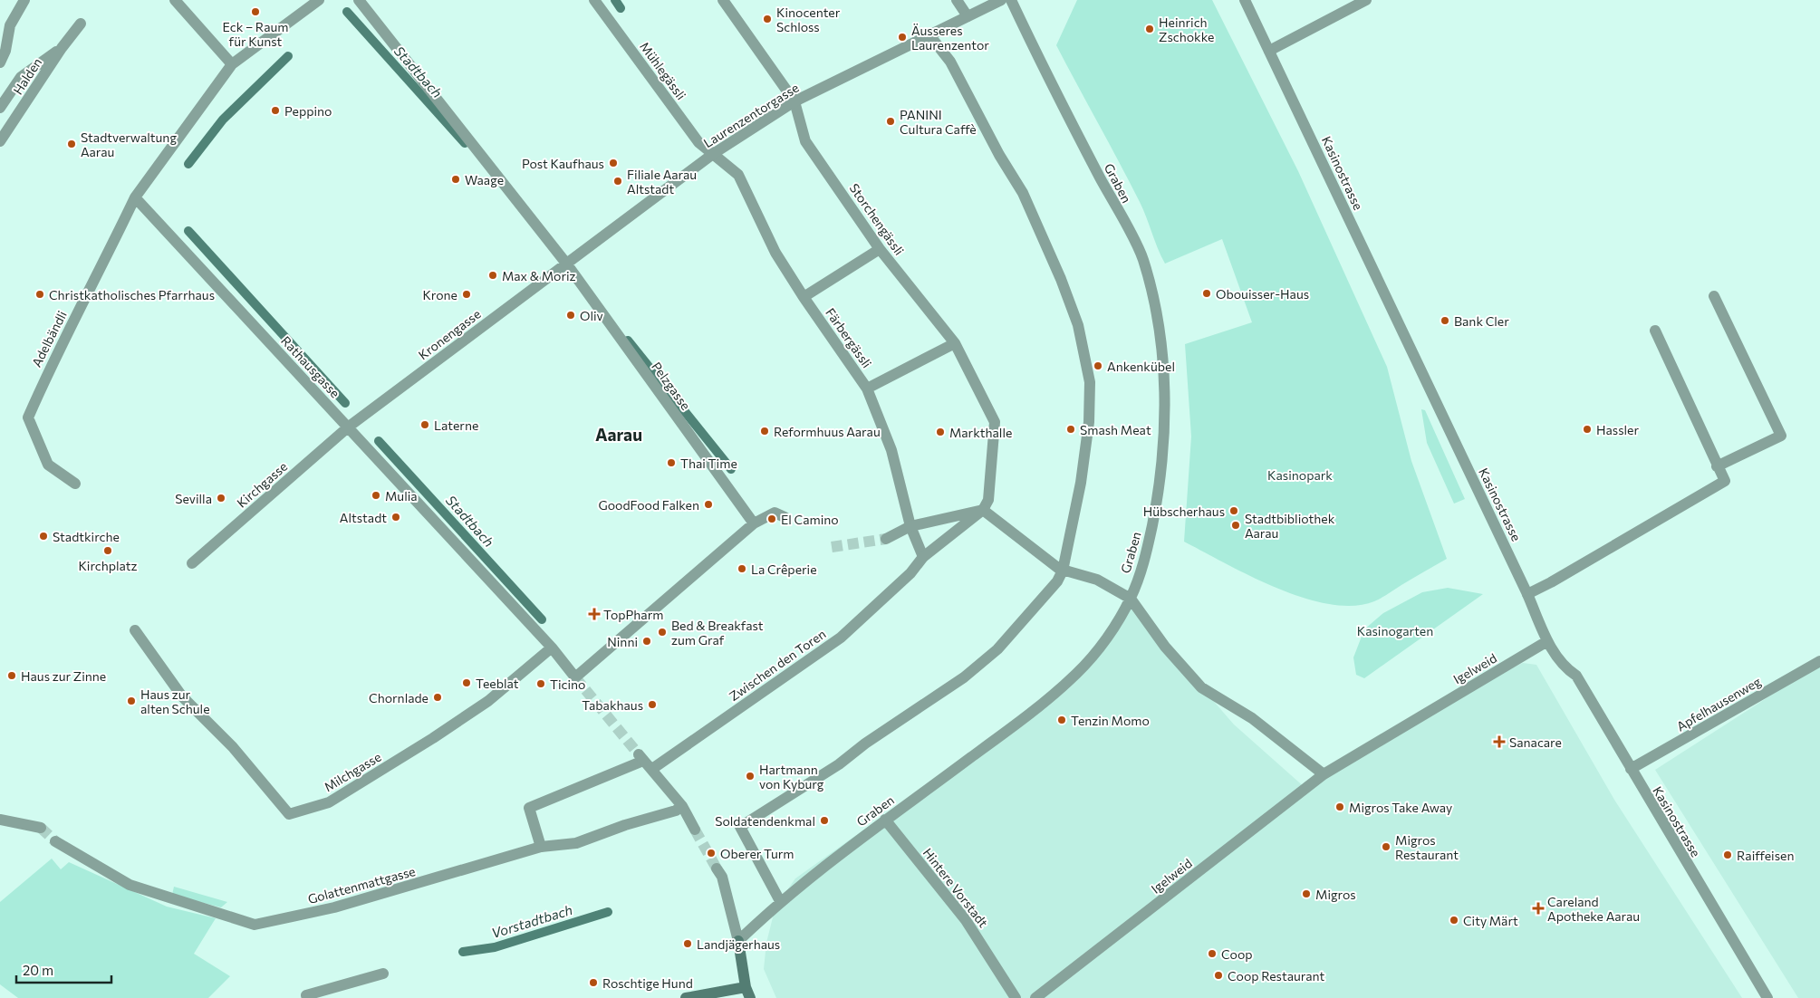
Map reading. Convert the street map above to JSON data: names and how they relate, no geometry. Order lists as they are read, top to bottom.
{
  "streets": {
    "street": [
      "Mühlegässli",
      "Halden",
      "Laurenzentorgasse",
      "Kasinostrasse",
      "Graben",
      "Storchengässli",
      "Kronengasse",
      "Färbergässli",
      "Adelbändli",
      "Rathausgasse",
      "Pelzgasse",
      "Kirchgasse",
      "Zwischen den Toren",
      "Igelweid",
      "Apfelhausenweg",
      "Milchgasse",
      "Golattenmattgasse",
      "Hintere Vorstadt"
    ]
  },
  "crossings": [
    ["Mühlegässli", "Laurenzentorgasse"],
    ["Mühlegässli", "Färbergässli"],
    ["Laurenzentorgasse", "Storchengässli"],
    ["Laurenzentorgasse", "Kronengasse"],
    ["Laurenzentorgasse", "Färbergässli"],
    ["Laurenzentorgasse", "Pelzgasse"],
    ["Kasinostrasse", "Igelweid"],
    ["Kasinostrasse", "Apfelhausenweg"],
    ["Graben", "Hintere Vorstadt"],
    ["Storchengässli", "Zwischen den Toren"],
    ["Kronengasse", "Rathausgasse"],
    ["Kronengasse", "Pelzgasse"],
    ["Kronengasse", "Kirchgasse"],
    ["Färbergässli", "Zwischen den Toren"],
    ["Adelbändli", "Rathausgasse"],
    ["Rathausgasse", "Pelzgasse"],
    ["Rathausgasse", "Kirchgasse"],
    ["Rathausgasse", "Milchgasse"],
    ["Zwischen den Toren", "Golattenmattgasse"]
  ],
  "districts": ["Aarau"],
  "water": ["Stadtbach", "Vorstadtbach"],
  "parks": ["Kasinopark", "Kasinogarten"],
  "places": {
    "other": [
      "Eck – Raum für Kunst",
      "Kinocenter Schloss",
      "Heinrich Zschokke",
      "Äusseres Laurenzentor",
      "Peppino",
      "PANINI Cultura Caffè",
      "Stadtverwaltung Aarau",
      "Post Kaufhaus",
      "Waage",
      "Filiale Aarau Altstadt",
      "Max & Moriz",
      "Obouisser-Haus",
      "Christkatholisches Pfarrhaus",
      "Krone",
      "Oliv",
      "Bank Cler",
      "Ankenkübel",
      "Laterne",
      "Smash Meat",
      "Hassler",
      "Reformhuus Aarau",
      "Markthalle",
      "Thai Time",
      "Mulia",
      "Sevilla",
      "GoodFood Falken",
      "Hübscherhaus",
      "Altstadt",
      "El Camino",
      "Stadtbibliothek Aarau",
      "Stadtkirche",
      "Kirchplatz",
      "La Crêperie",
      "Bed & Breakfast zum Graf",
      "Ninni",
      "Haus zur Zinne",
      "Teeblat",
      "Ticino",
      "Chornlade",
      "Haus zur alten Schule",
      "Tabakhaus",
      "Tenzin Momo",
      "Hartmann von Kyburg",
      "Migros Take Away",
      "Soldatendenkmal",
      "Migros Restaurant",
      "Oberer Turm",
      "Raiffeisen",
      "Migros",
      "City Märt",
      "Landjägerhaus",
      "Coop",
      "Coop Restaurant",
      "Roschtige Hund"
    ],
    "health": ["TopPharm", "Sanacare", "Careland Apotheke Aarau"]
  },
  "scale_bar": "20 m"
}
